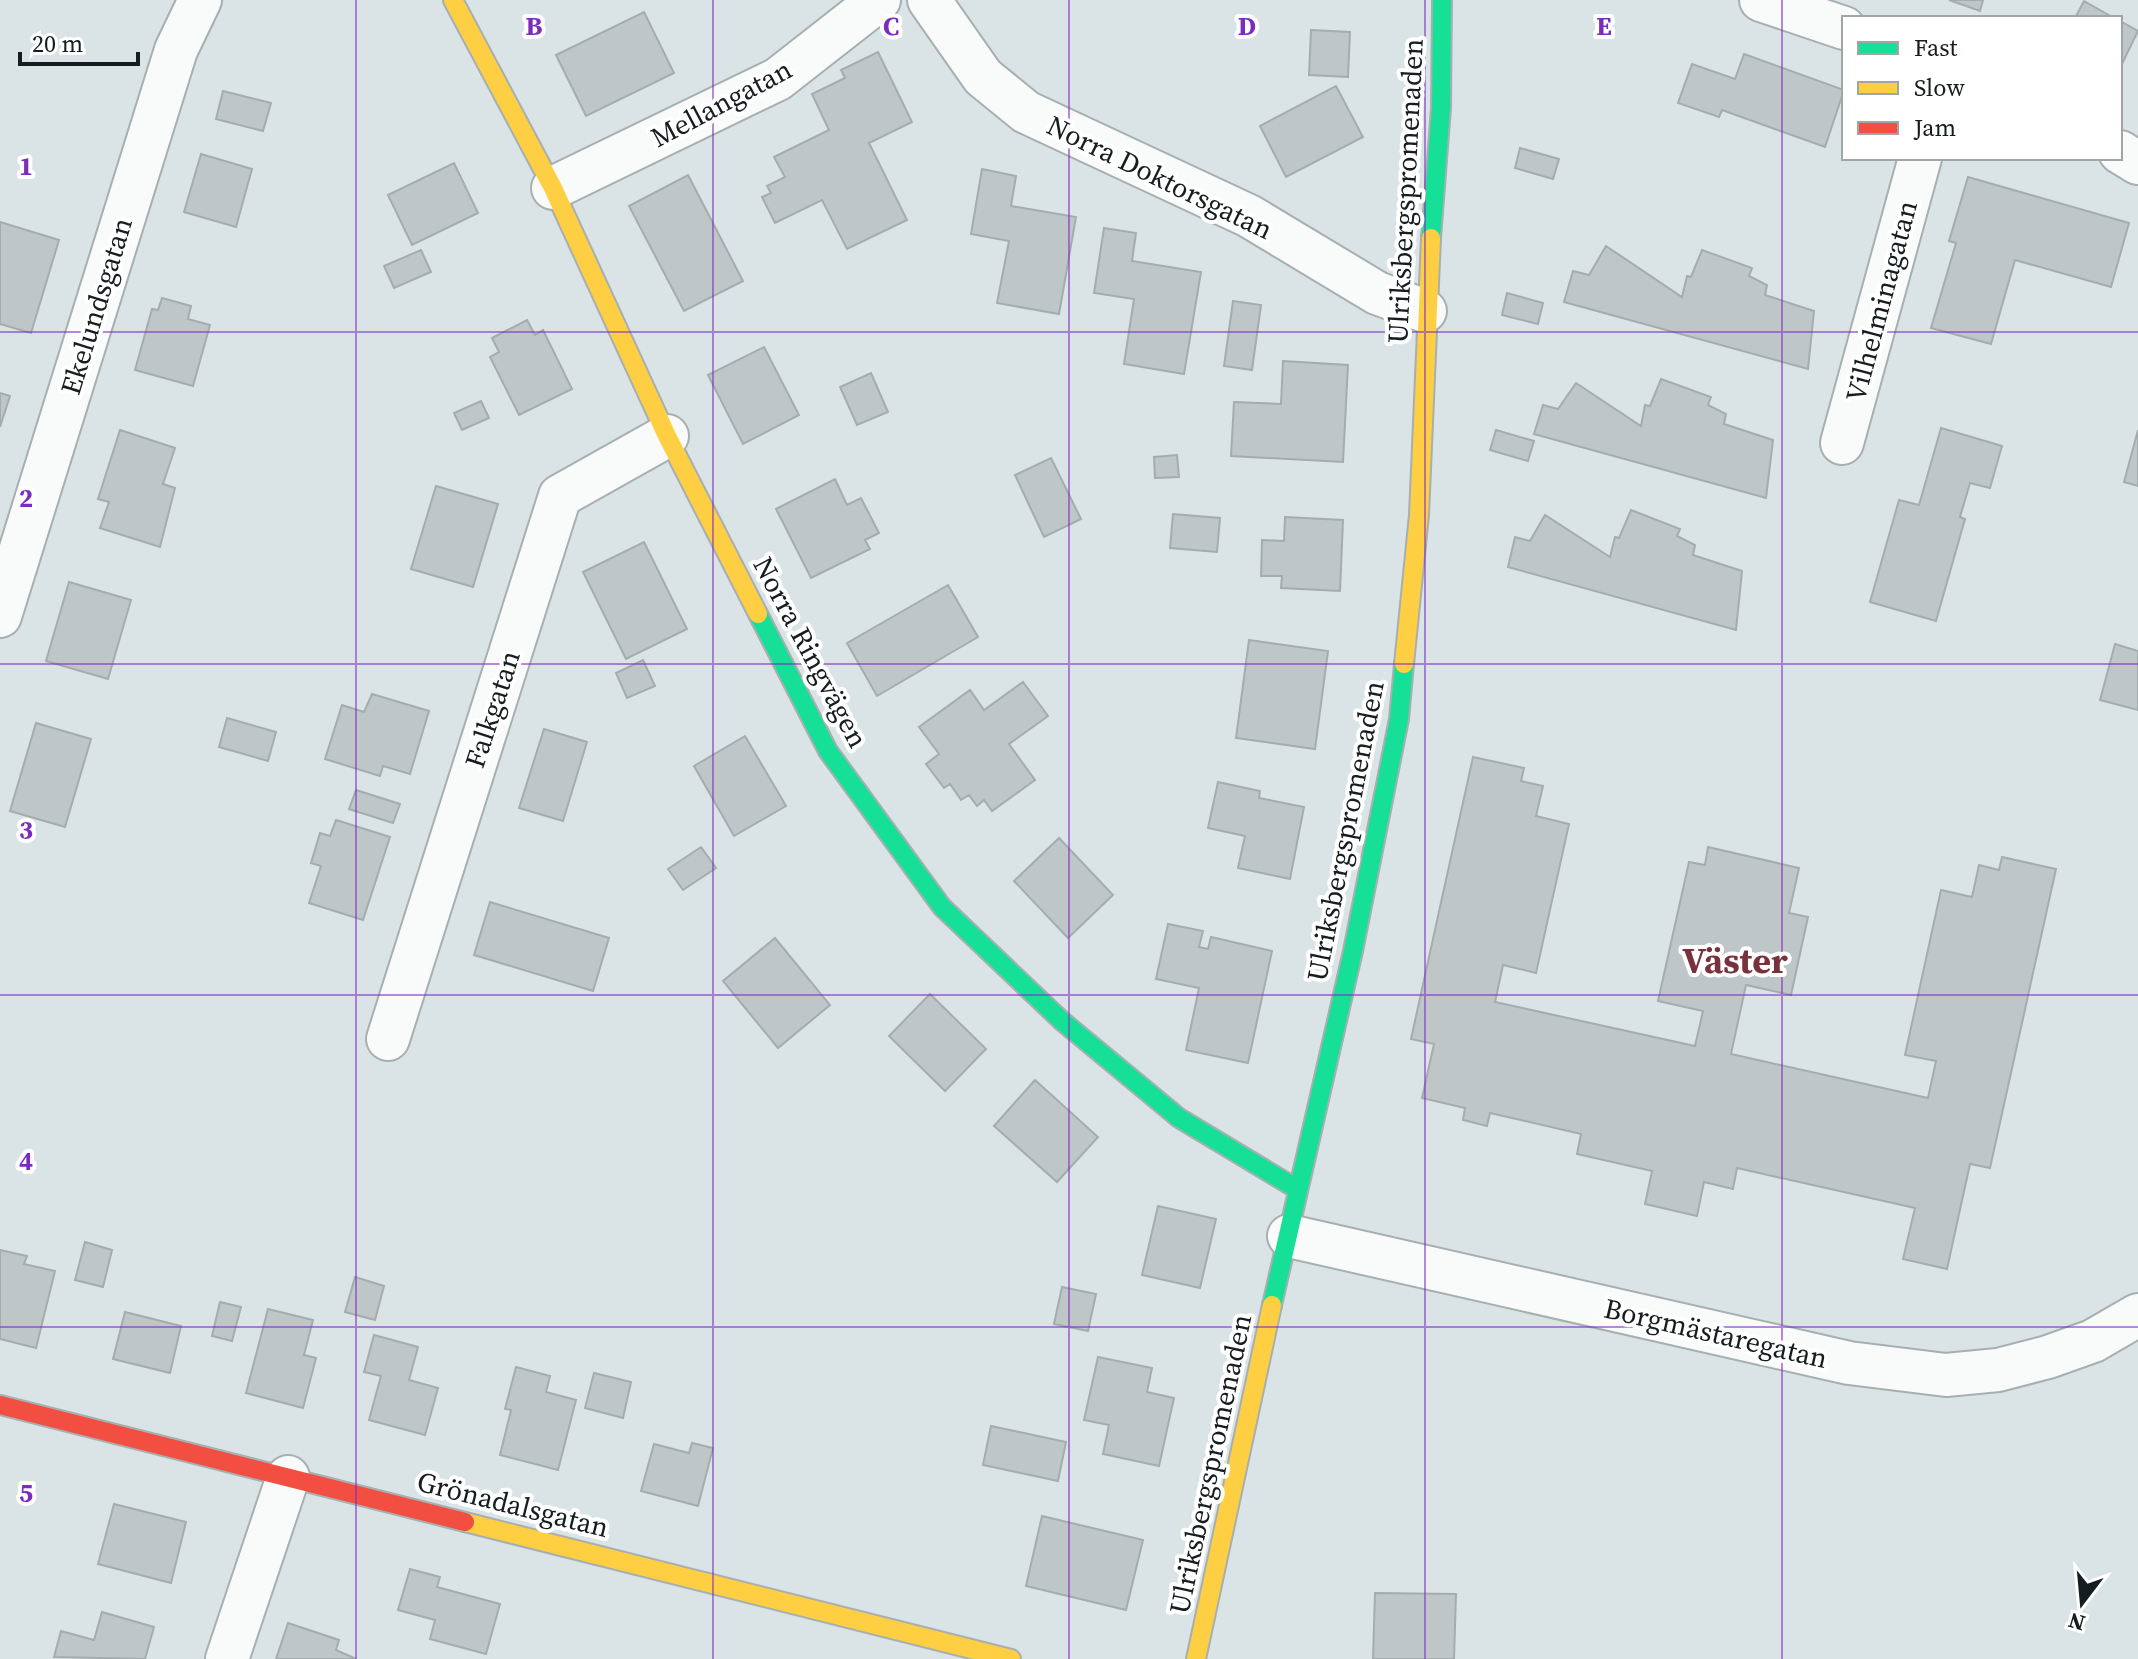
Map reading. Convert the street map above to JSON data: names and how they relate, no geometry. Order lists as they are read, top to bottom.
{
  "streets": {
    "street": [
      "Mellangatan",
      "Norra Doktorsgatan",
      "Ulriksbergspromenaden",
      "Vilhelminagatan",
      "Ekelundsgatan",
      "Norra Ringvägen",
      "Falkgatan",
      "Borgmästaregatan",
      "Grönadalsgatan"
    ]
  },
  "crossings": [
    ["Mellangatan", "Norra Ringvägen"],
    ["Norra Doktorsgatan", "Ulriksbergspromenaden"],
    ["Ulriksbergspromenaden", "Norra Ringvägen"],
    ["Ulriksbergspromenaden", "Borgmästaregatan"],
    ["Norra Ringvägen", "Falkgatan"]
  ],
  "districts": ["Väster"],
  "legend": ["Fast", "Slow", "Jam"],
  "scale_bar": "20 m",
  "north": "bottom",
  "grid": {
    "columns": [
      "B",
      "C",
      "D",
      "E"
    ],
    "rows": [
      "1",
      "2",
      "3",
      "4",
      "5"
    ]
  }
}
